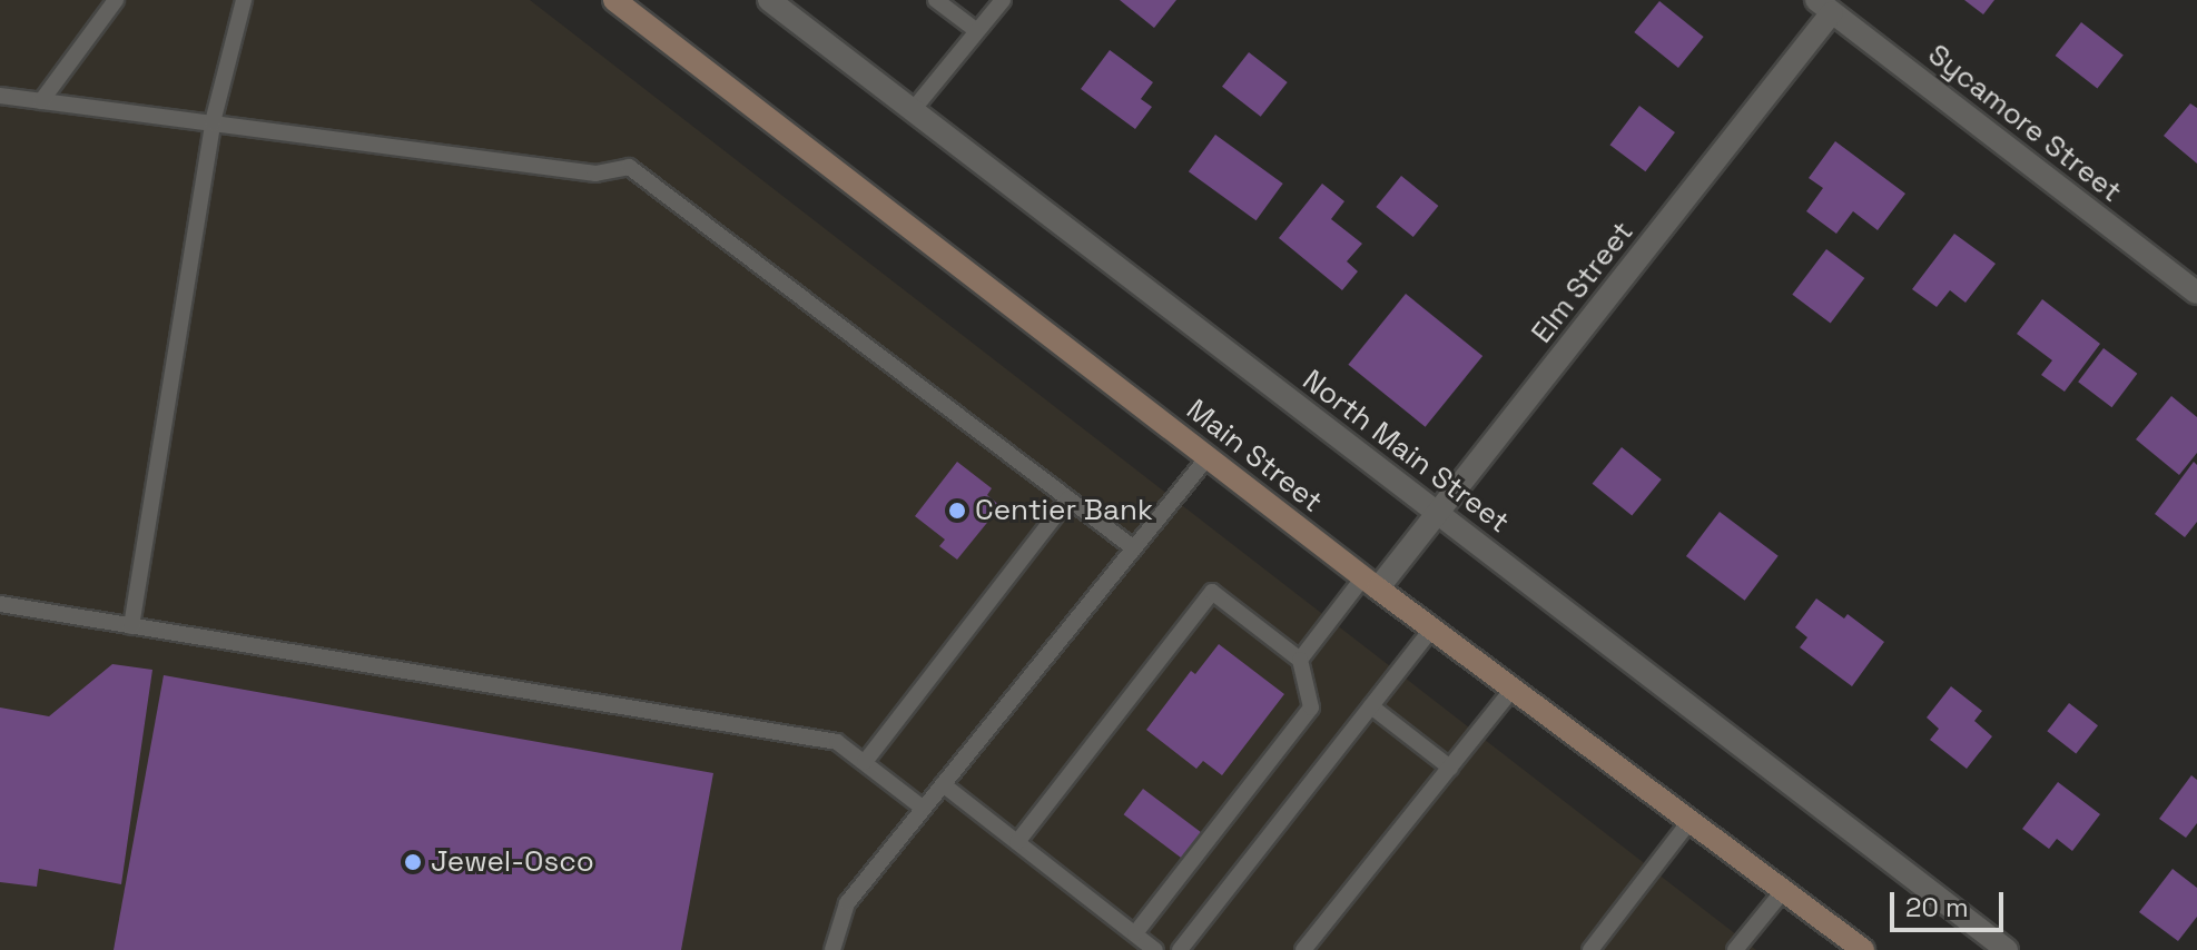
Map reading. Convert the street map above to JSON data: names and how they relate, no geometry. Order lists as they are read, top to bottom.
{
  "streets": {
    "main road": ["Main Street"],
    "street": ["Sycamore Street", "Elm Street", "North Main Street"]
  },
  "crossings": [
    ["Sycamore Street", "Elm Street"],
    ["Elm Street", "North Main Street"],
    ["Elm Street", "Main Street"]
  ],
  "places": ["Centier Bank", "Jewel-Osco"],
  "scale_bar": "20 m"
}
